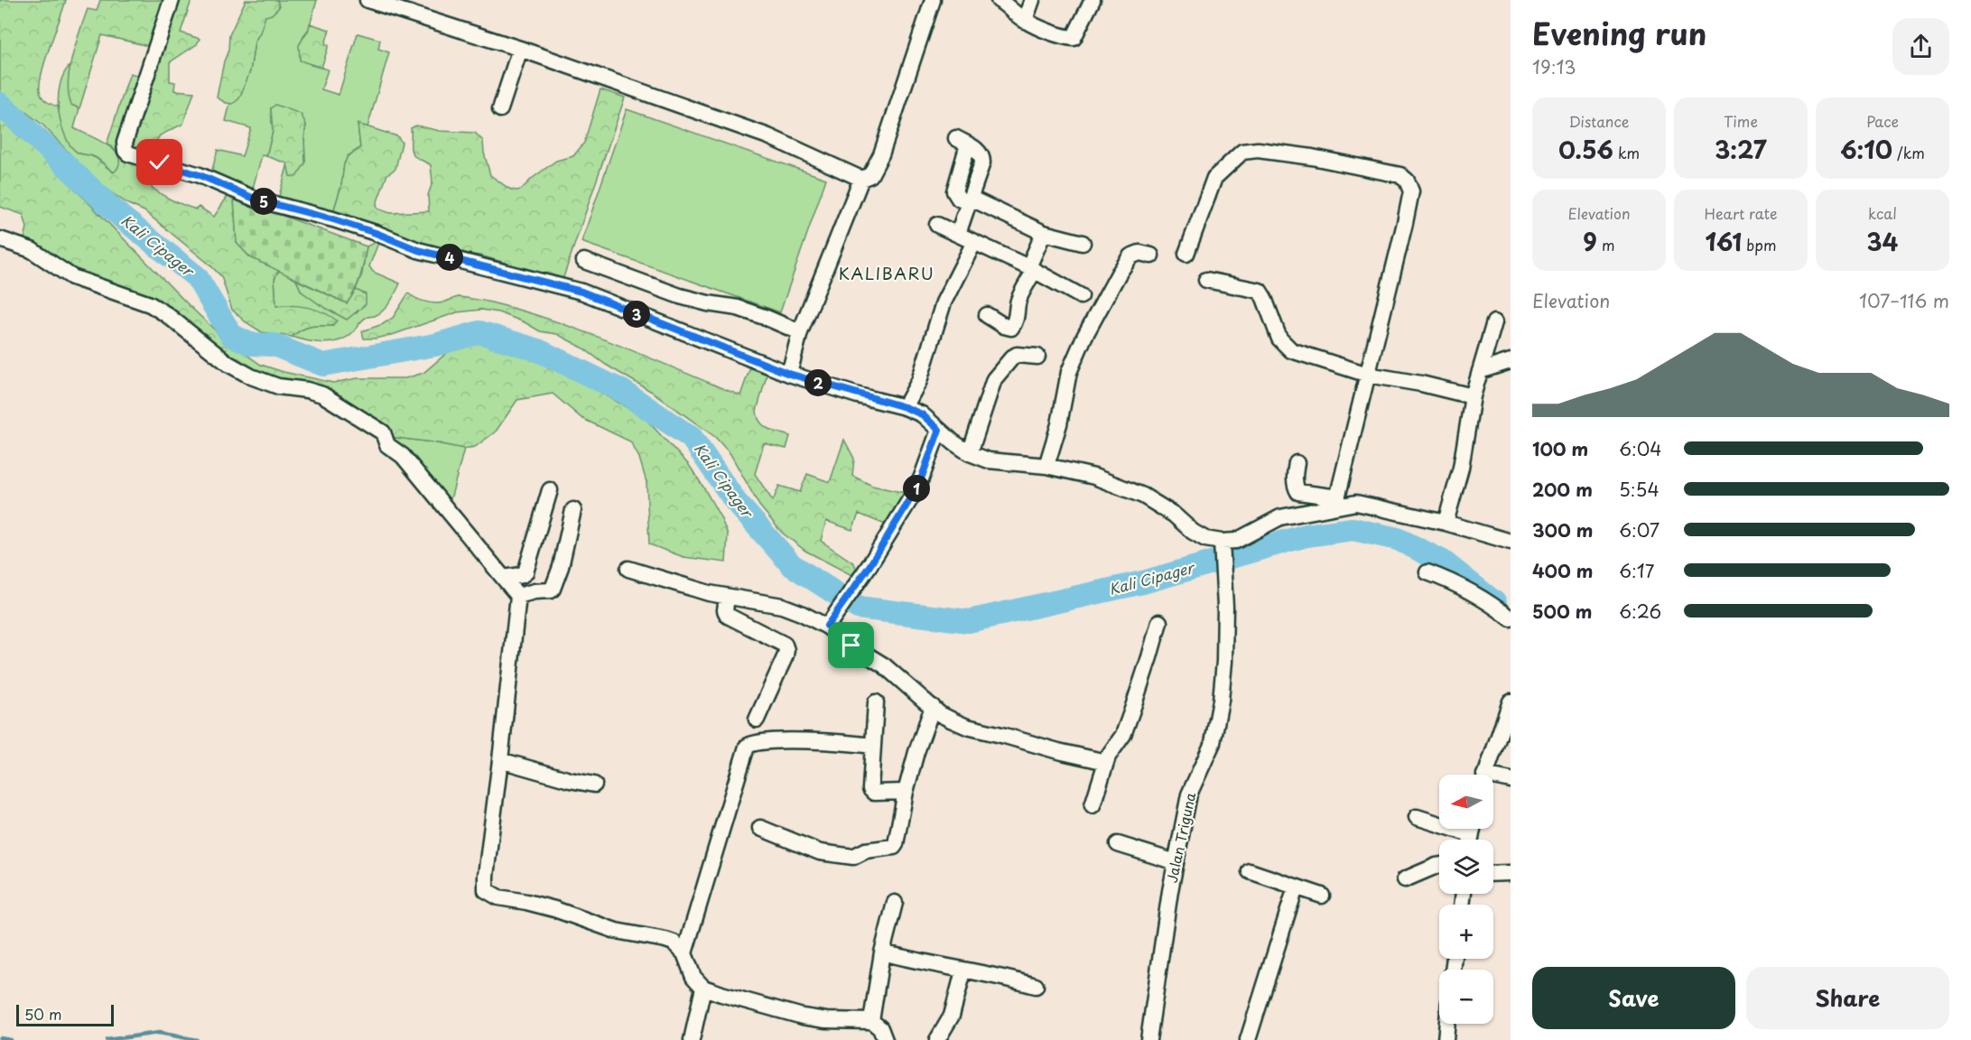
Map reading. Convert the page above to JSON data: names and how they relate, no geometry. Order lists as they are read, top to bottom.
{
  "streets": {
    "street": ["Jalan Triguna"]
  },
  "districts": ["KALIBARU"],
  "water": ["Kali Cipager"],
  "scale_bar": "50 m",
  "north": "left",
  "page": {
    "heading": ["Evening run", "19:13"],
    "stats": [
      ["Distance", "0.56 km"],
      ["Time", "3:27"],
      ["Pace", "6:10 /km"],
      ["Elevation", "9 m"],
      ["Heart rate", "161 bpm"],
      ["kcal", "34"]
    ],
    "pins": [
      "5",
      "4",
      "3",
      "2",
      "1"
    ],
    "chart": ["Elevation", "107–116 m"],
    "list": [
      {
        "name": "100 m",
        "note": "6:04"
      },
      {
        "name": "200 m",
        "note": "5:54"
      },
      {
        "name": "300 m",
        "note": "6:07"
      },
      {
        "name": "400 m",
        "note": "6:17"
      },
      {
        "name": "500 m",
        "note": "6:26"
      }
    ],
    "map_buttons": ["+", "−"],
    "buttons": ["Save", "Share"],
    "scale": "50 m"
  }
}
